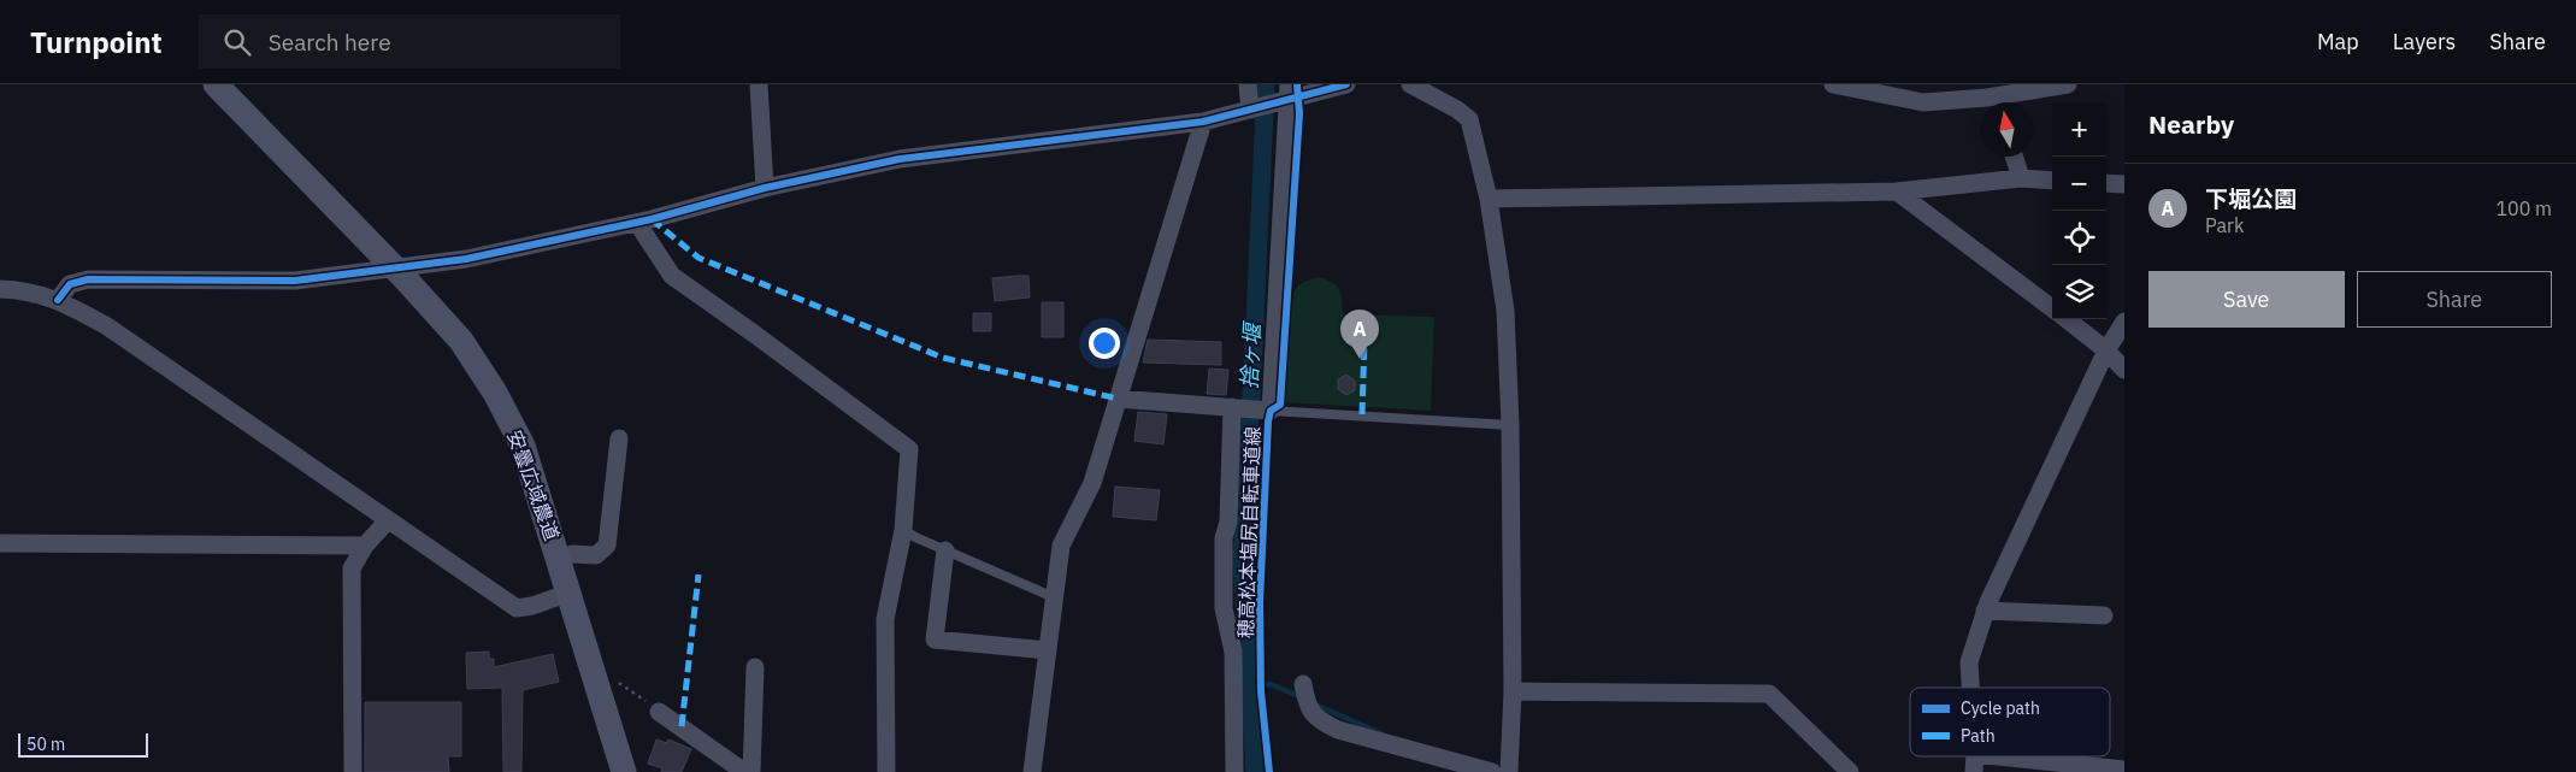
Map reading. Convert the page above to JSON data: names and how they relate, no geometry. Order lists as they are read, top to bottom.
{
  "streets": {
    "street": ["安曇広域農道"],
    "cycle path": ["穂高松本塩尻自転車道線"]
  },
  "water": ["捨ヶ堰"],
  "legend": ["Cycle path", "Path"],
  "scale_bar": "50 m",
  "north": "top",
  "page": {
    "header": "Turnpoint",
    "search": "Search here",
    "nav": ["Map", "Layers", "Share"],
    "heading": "Nearby",
    "map_buttons": ["+", "−"],
    "list": [
      {
        "mark": "A",
        "name": "下堀公園",
        "note": "Park",
        "value": "100 m"
      }
    ],
    "buttons": ["Save", "Share"],
    "pins": "A",
    "scale": "50 m"
  }
}
